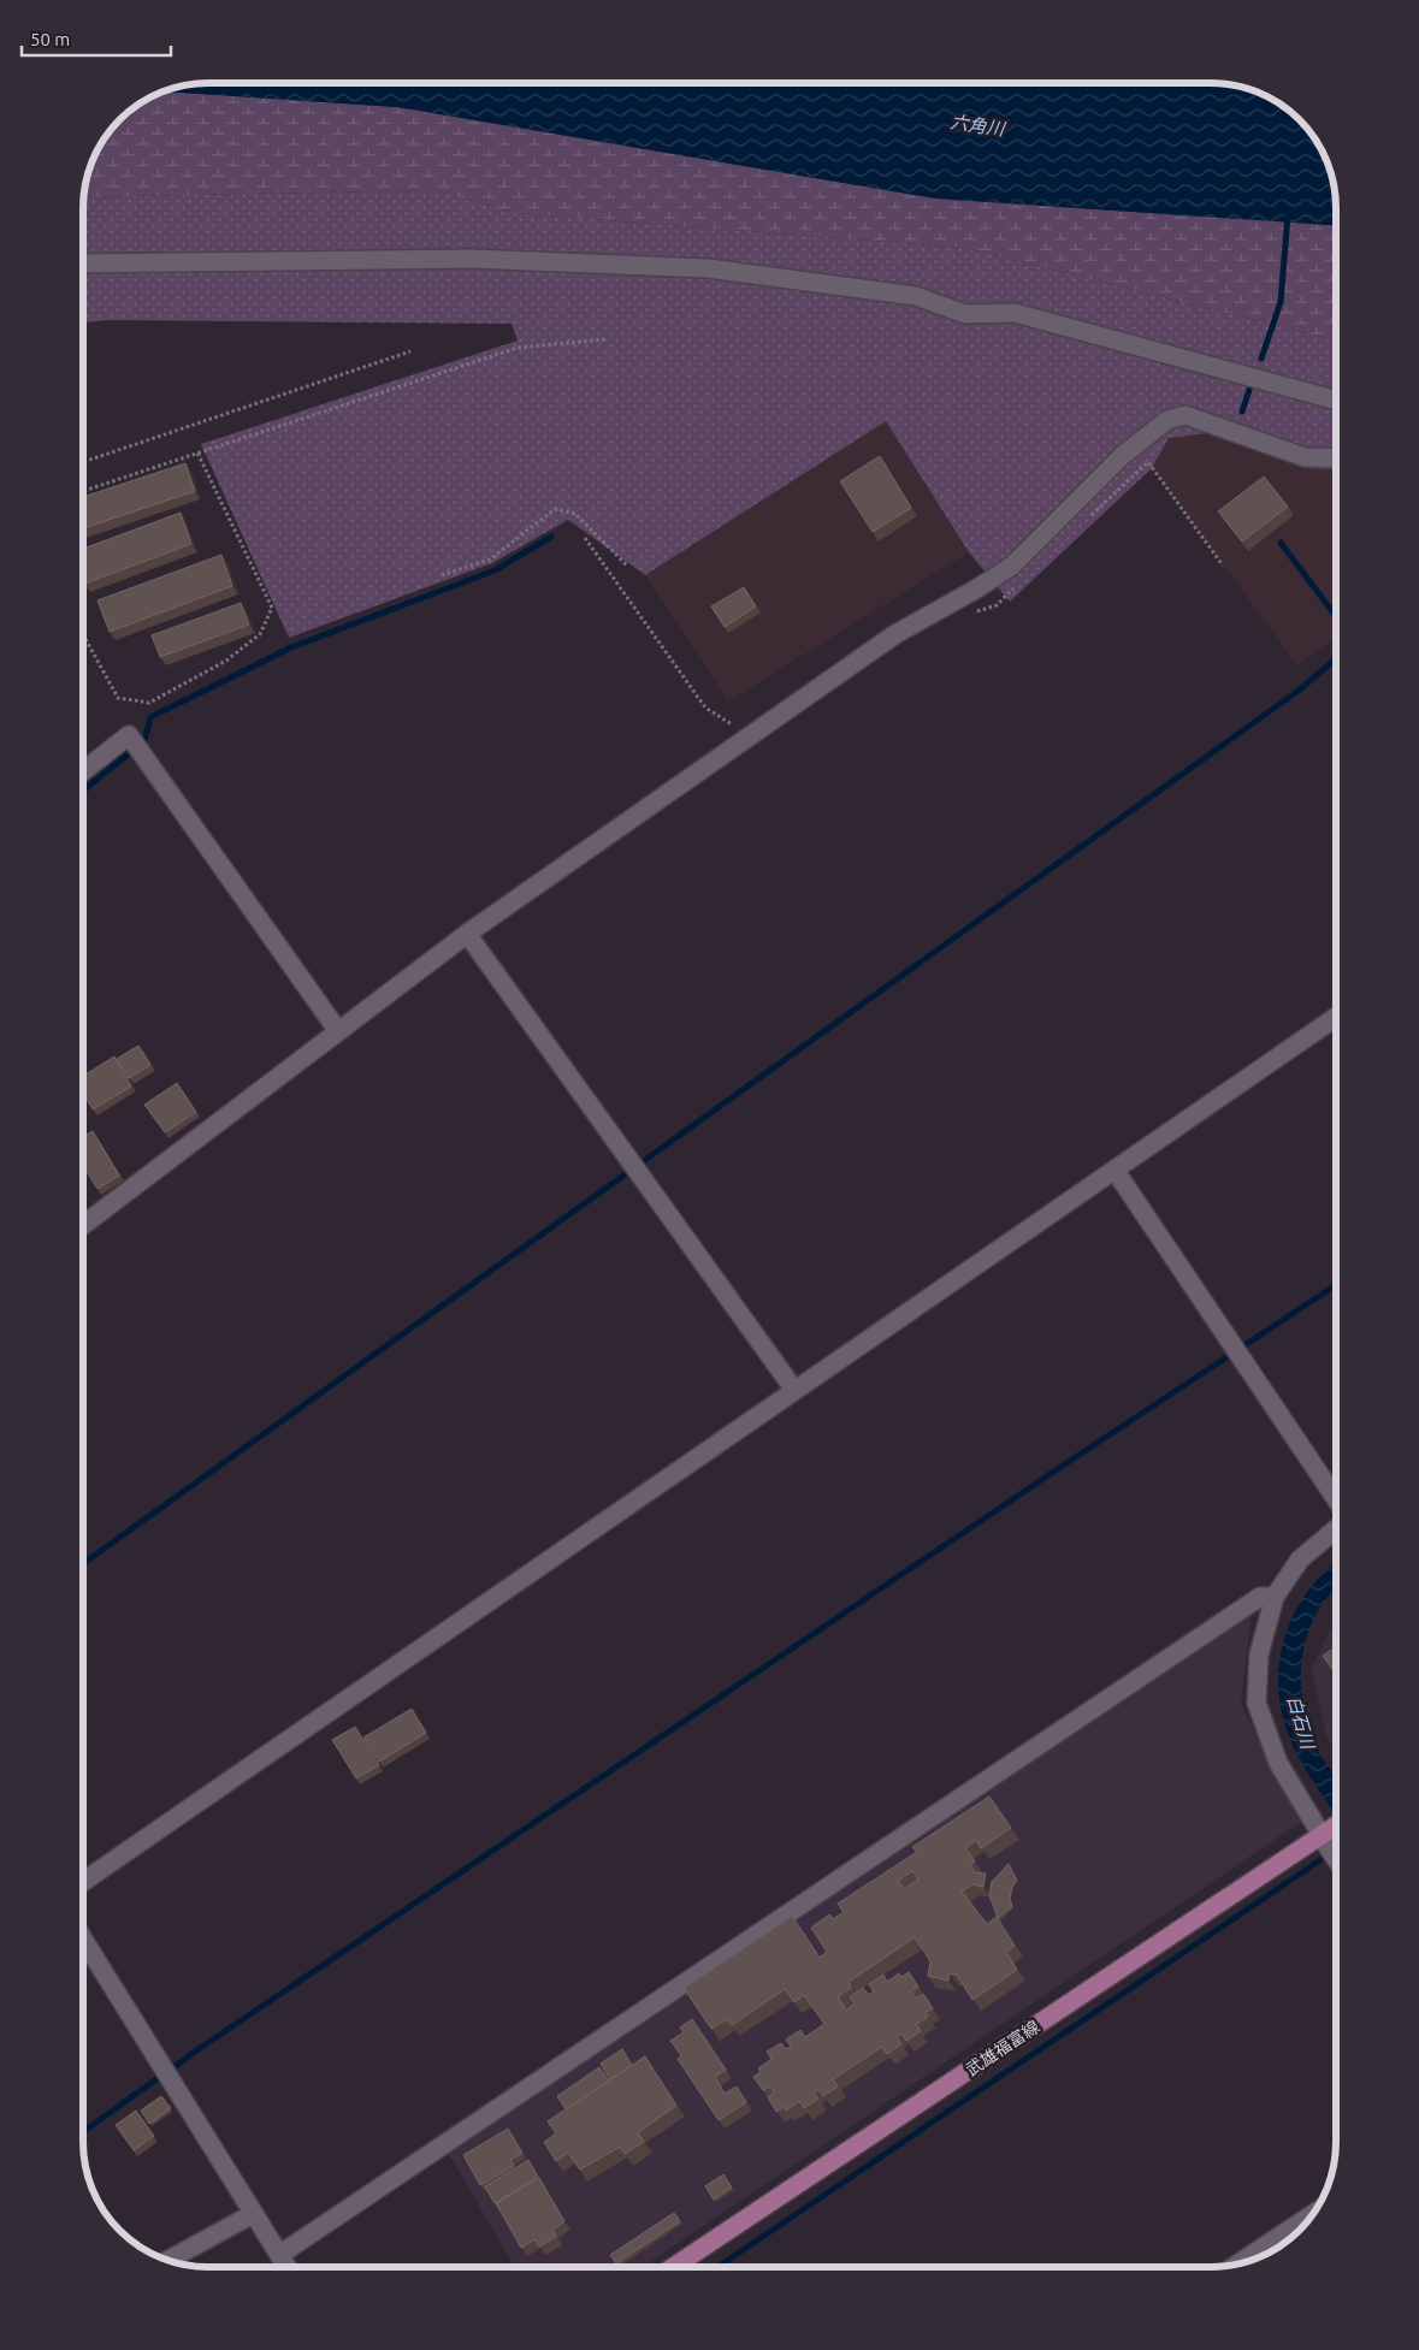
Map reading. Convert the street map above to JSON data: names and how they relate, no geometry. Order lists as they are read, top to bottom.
{
  "streets": {
    "main road": ["武雄福富線"]
  },
  "water": ["六角川", "白石川"],
  "scale_bar": "50 m"
}
